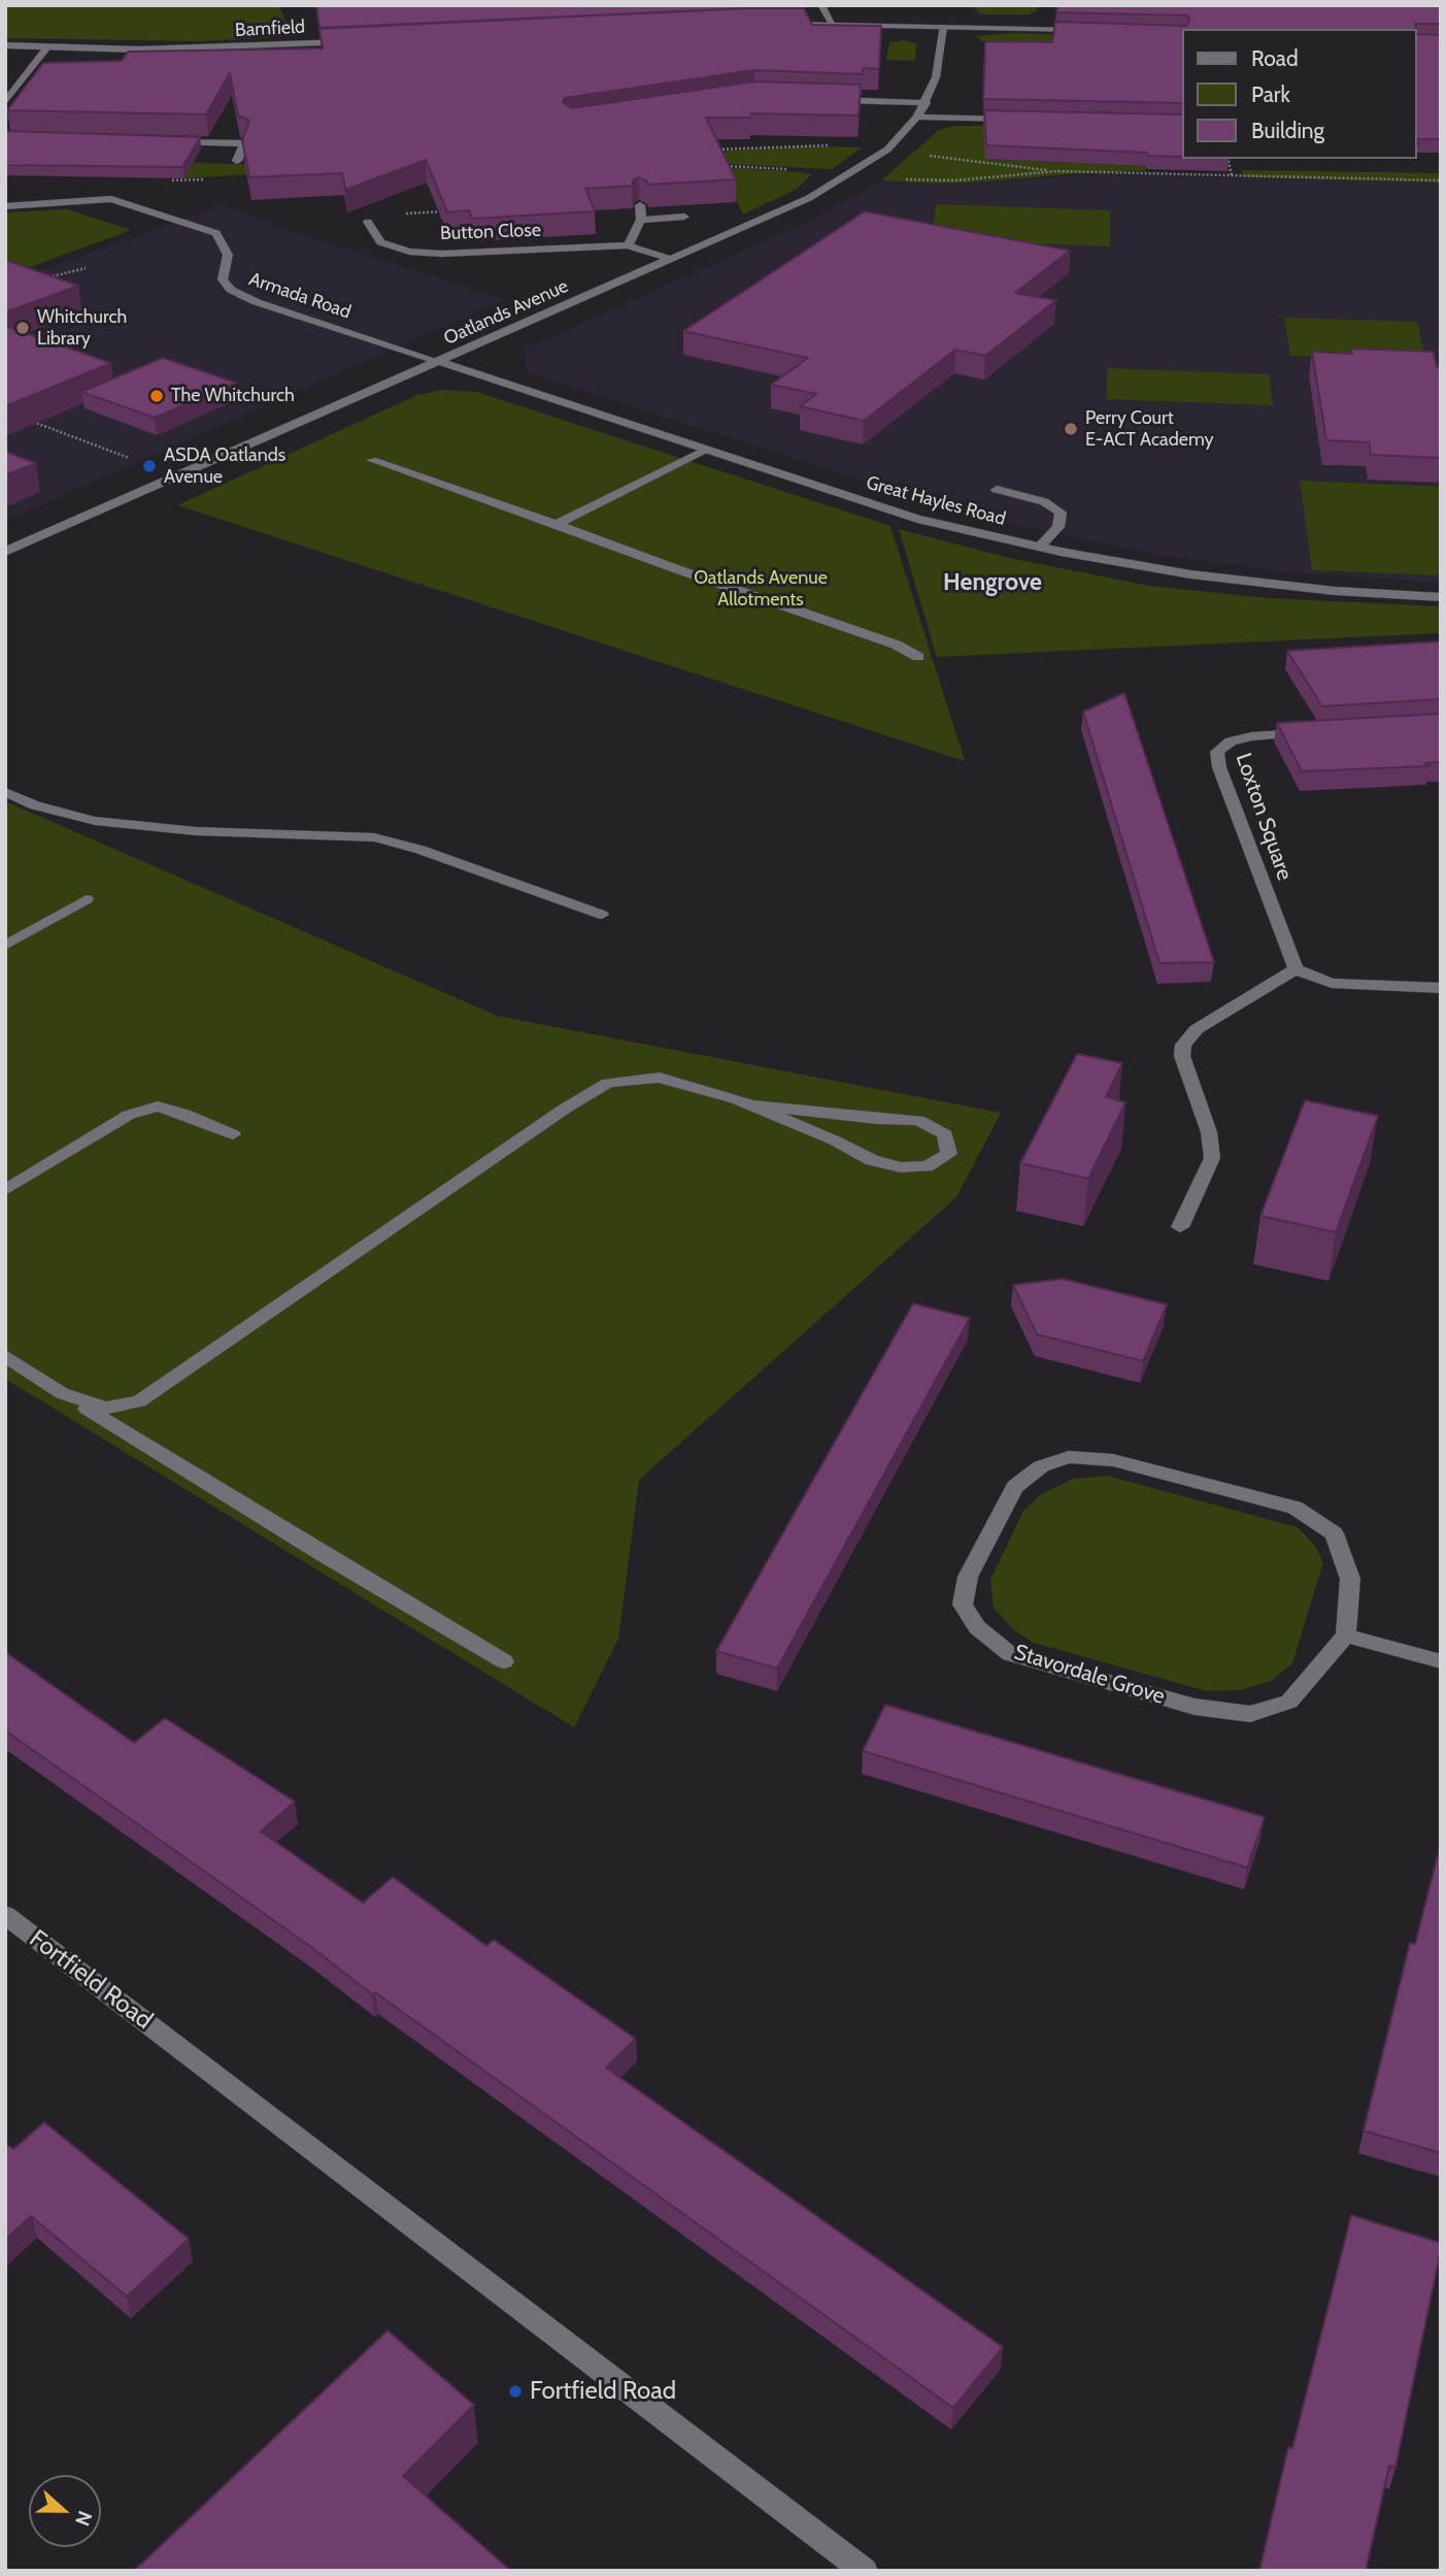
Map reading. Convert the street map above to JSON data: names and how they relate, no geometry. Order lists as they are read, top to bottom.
{
  "streets": {
    "street": [
      "Bamfield",
      "Button Close",
      "Armada Road",
      "Oatlands Avenue",
      "Great Hayles Road",
      "Loxton Square",
      "Stavordale Grove",
      "Fortfield Road"
    ]
  },
  "crossings": [
    ["Button Close", "Oatlands Avenue"],
    ["Armada Road", "Oatlands Avenue"],
    ["Armada Road", "Great Hayles Road"],
    ["Oatlands Avenue", "Great Hayles Road"]
  ],
  "districts": ["Hengrove"],
  "parks": ["Oatlands Avenue Allotments"],
  "places": [
    "Whitchurch Library",
    "The Whitchurch",
    "Perry Court E-ACT Academy",
    "ASDA Oatlands Avenue",
    "Fortfield Road"
  ],
  "legend": ["Road", "Park", "Building"],
  "north": "right"
}
